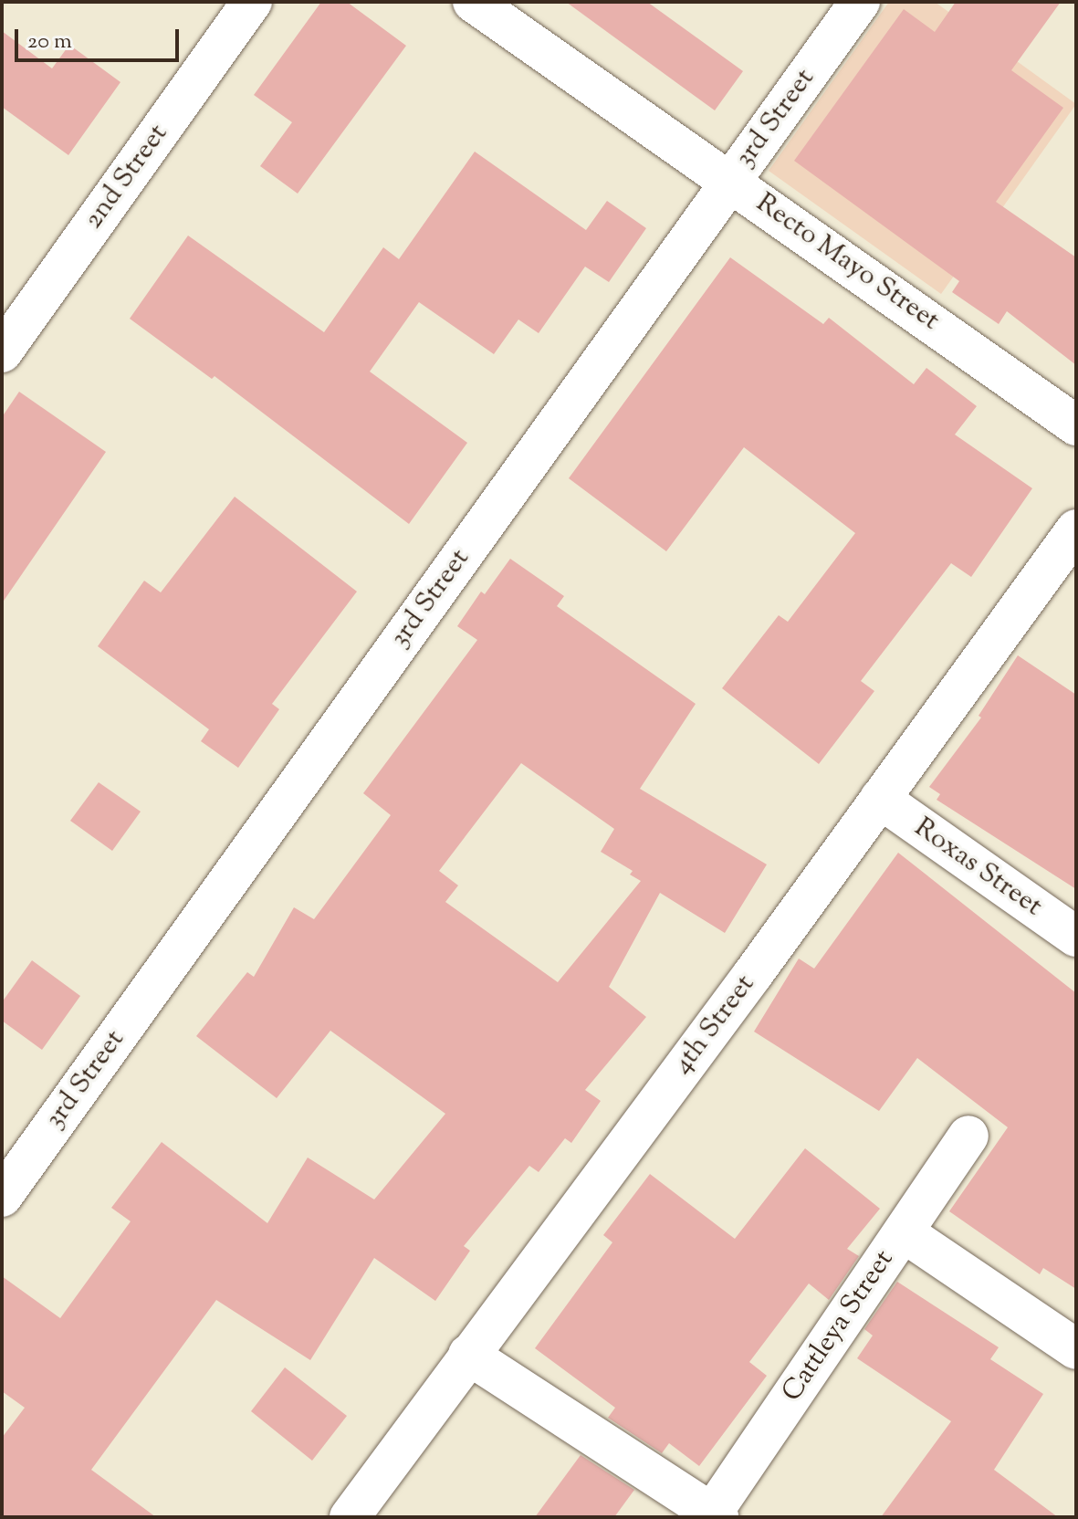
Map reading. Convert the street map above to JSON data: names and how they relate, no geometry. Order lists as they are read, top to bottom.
{
  "streets": {
    "street": [
      "3rd Street",
      "2nd Street",
      "Recto Mayo Street",
      "Roxas Street",
      "4th Street",
      "Cattleya Street"
    ]
  },
  "crossings": [
    ["3rd Street", "Recto Mayo Street"],
    ["Roxas Street", "4th Street"]
  ],
  "scale_bar": "20 m"
}
